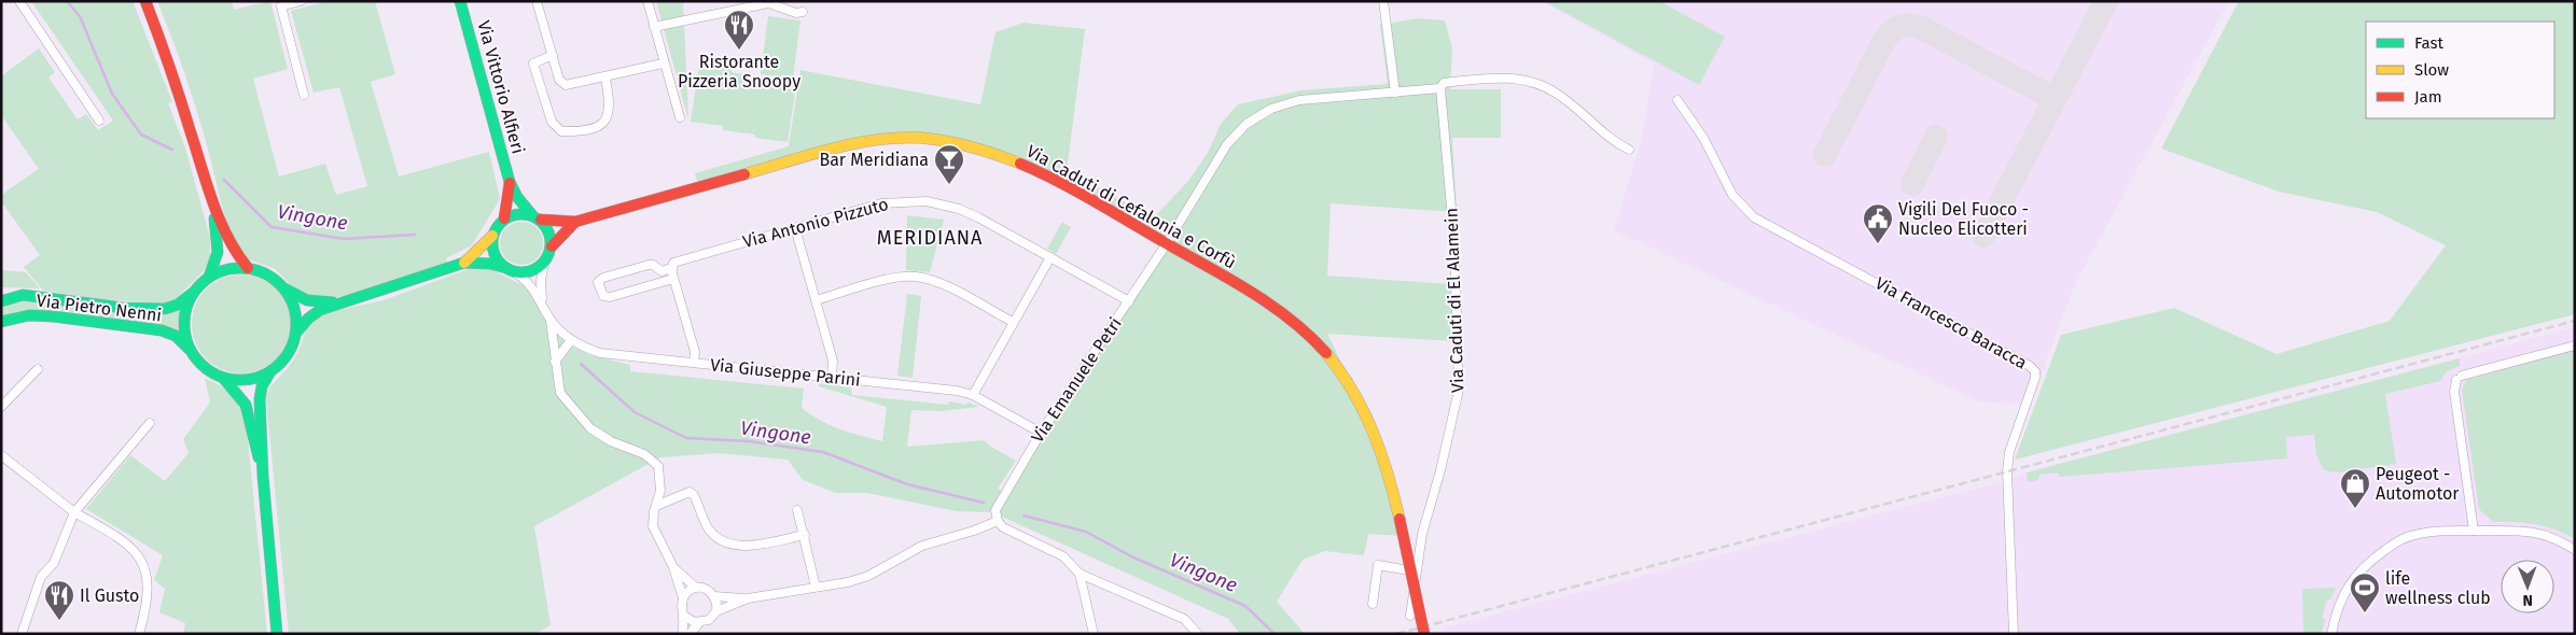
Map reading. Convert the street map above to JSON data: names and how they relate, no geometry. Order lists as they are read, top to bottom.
{
  "streets": {
    "street": [
      "Via Vittorio Alfieri",
      "Via Caduti di Cefalonia e Corfù",
      "Via Antonio Pizzuto",
      "Via Caduti di El Alamein",
      "Via Pietro Nenni",
      "Via Francesco Baracca",
      "Via Giuseppe Parini",
      "Via Emanuele Petri"
    ]
  },
  "crossings": [
    ["Via Vittorio Alfieri", "Via Caduti di Cefalonia e Corfù"],
    ["Via Vittorio Alfieri", "Via Giuseppe Parini"],
    ["Via Caduti di Cefalonia e Corfù", "Via Giuseppe Parini"],
    ["Via Caduti di Cefalonia e Corfù", "Via Emanuele Petri"],
    ["Via Antonio Pizzuto", "Via Emanuele Petri"],
    ["Via Caduti di El Alamein", "Via Emanuele Petri"],
    ["Via Giuseppe Parini", "Via Emanuele Petri"]
  ],
  "districts": ["MERIDIANA"],
  "water": ["Vingone"],
  "places": {
    "restaurant": ["Ristorante Pizzeria Snoopy", "Il Gusto"],
    "bar": ["Bar Meridiana"],
    "public building": ["Vigili Del Fuoco - Nucleo Elicotteri"],
    "shop": ["Peugeot - Automotor"],
    "sports": ["life wellness club"]
  },
  "legend": ["Fast", "Slow", "Jam"],
  "north": "bottom"
}
